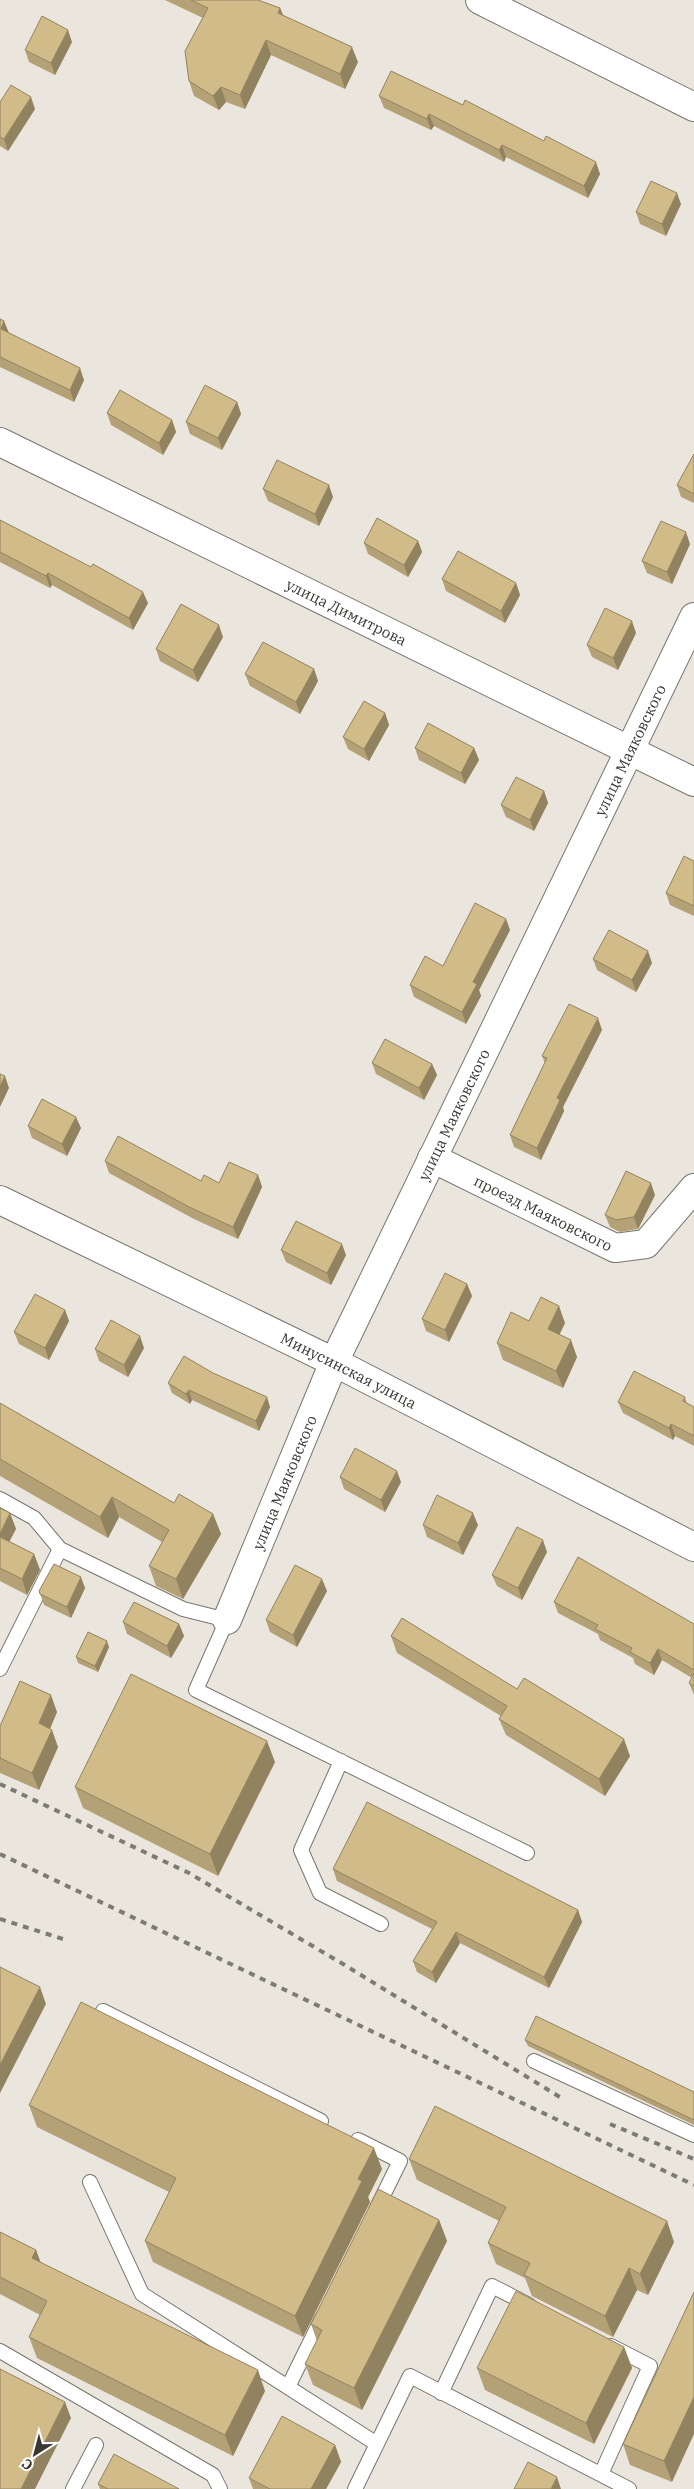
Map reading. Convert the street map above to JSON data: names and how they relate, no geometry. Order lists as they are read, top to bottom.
{
  "streets": {
    "street": [
      "улица Димитрова",
      "улица Маяковского",
      "проезд Маяковского",
      "Минусинская улица"
    ]
  },
  "crossings": [
    ["улица Димитрова", "улица Маяковского"],
    ["улица Маяковского", "проезд Маяковского"],
    ["улица Маяковского", "Минусинская улица"]
  ],
  "north": "bottom left"
}
